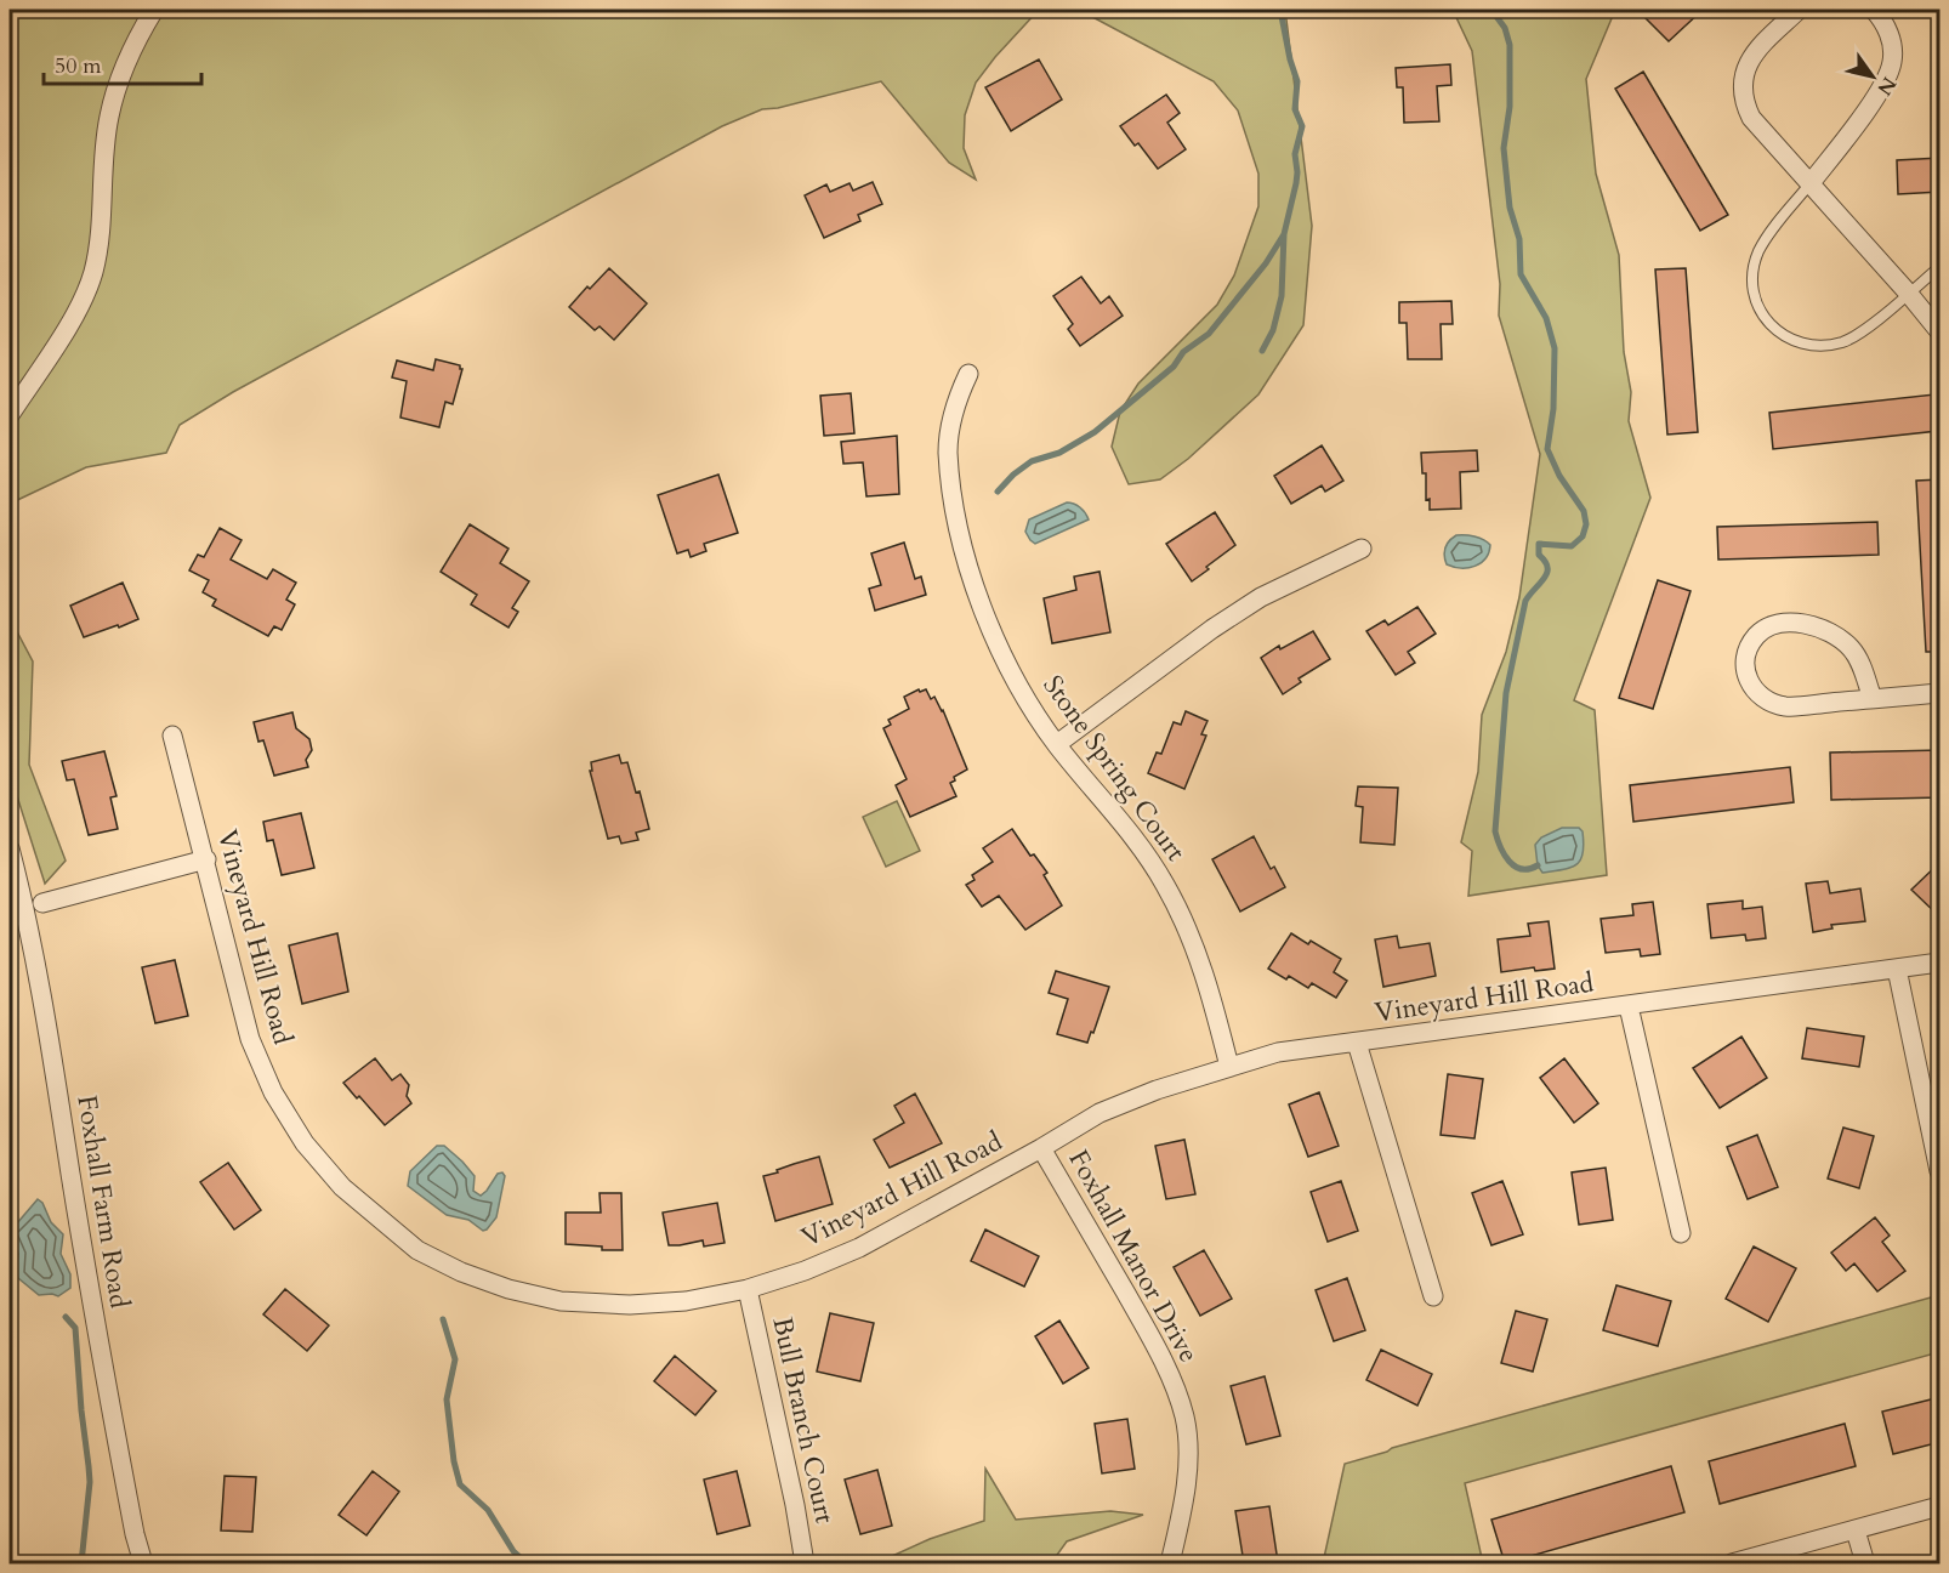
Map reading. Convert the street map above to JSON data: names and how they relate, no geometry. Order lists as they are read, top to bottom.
{
  "streets": {
    "street": [
      "Stone Spring Court",
      "Vineyard Hill Road",
      "Foxhall Farm Road",
      "Foxhall Manor Drive",
      "Bull Branch Court"
    ]
  },
  "crossings": [
    ["Stone Spring Court", "Vineyard Hill Road"],
    ["Vineyard Hill Road", "Foxhall Manor Drive"],
    ["Vineyard Hill Road", "Bull Branch Court"]
  ],
  "scale_bar": "50 m",
  "north": "bottom right"
}
